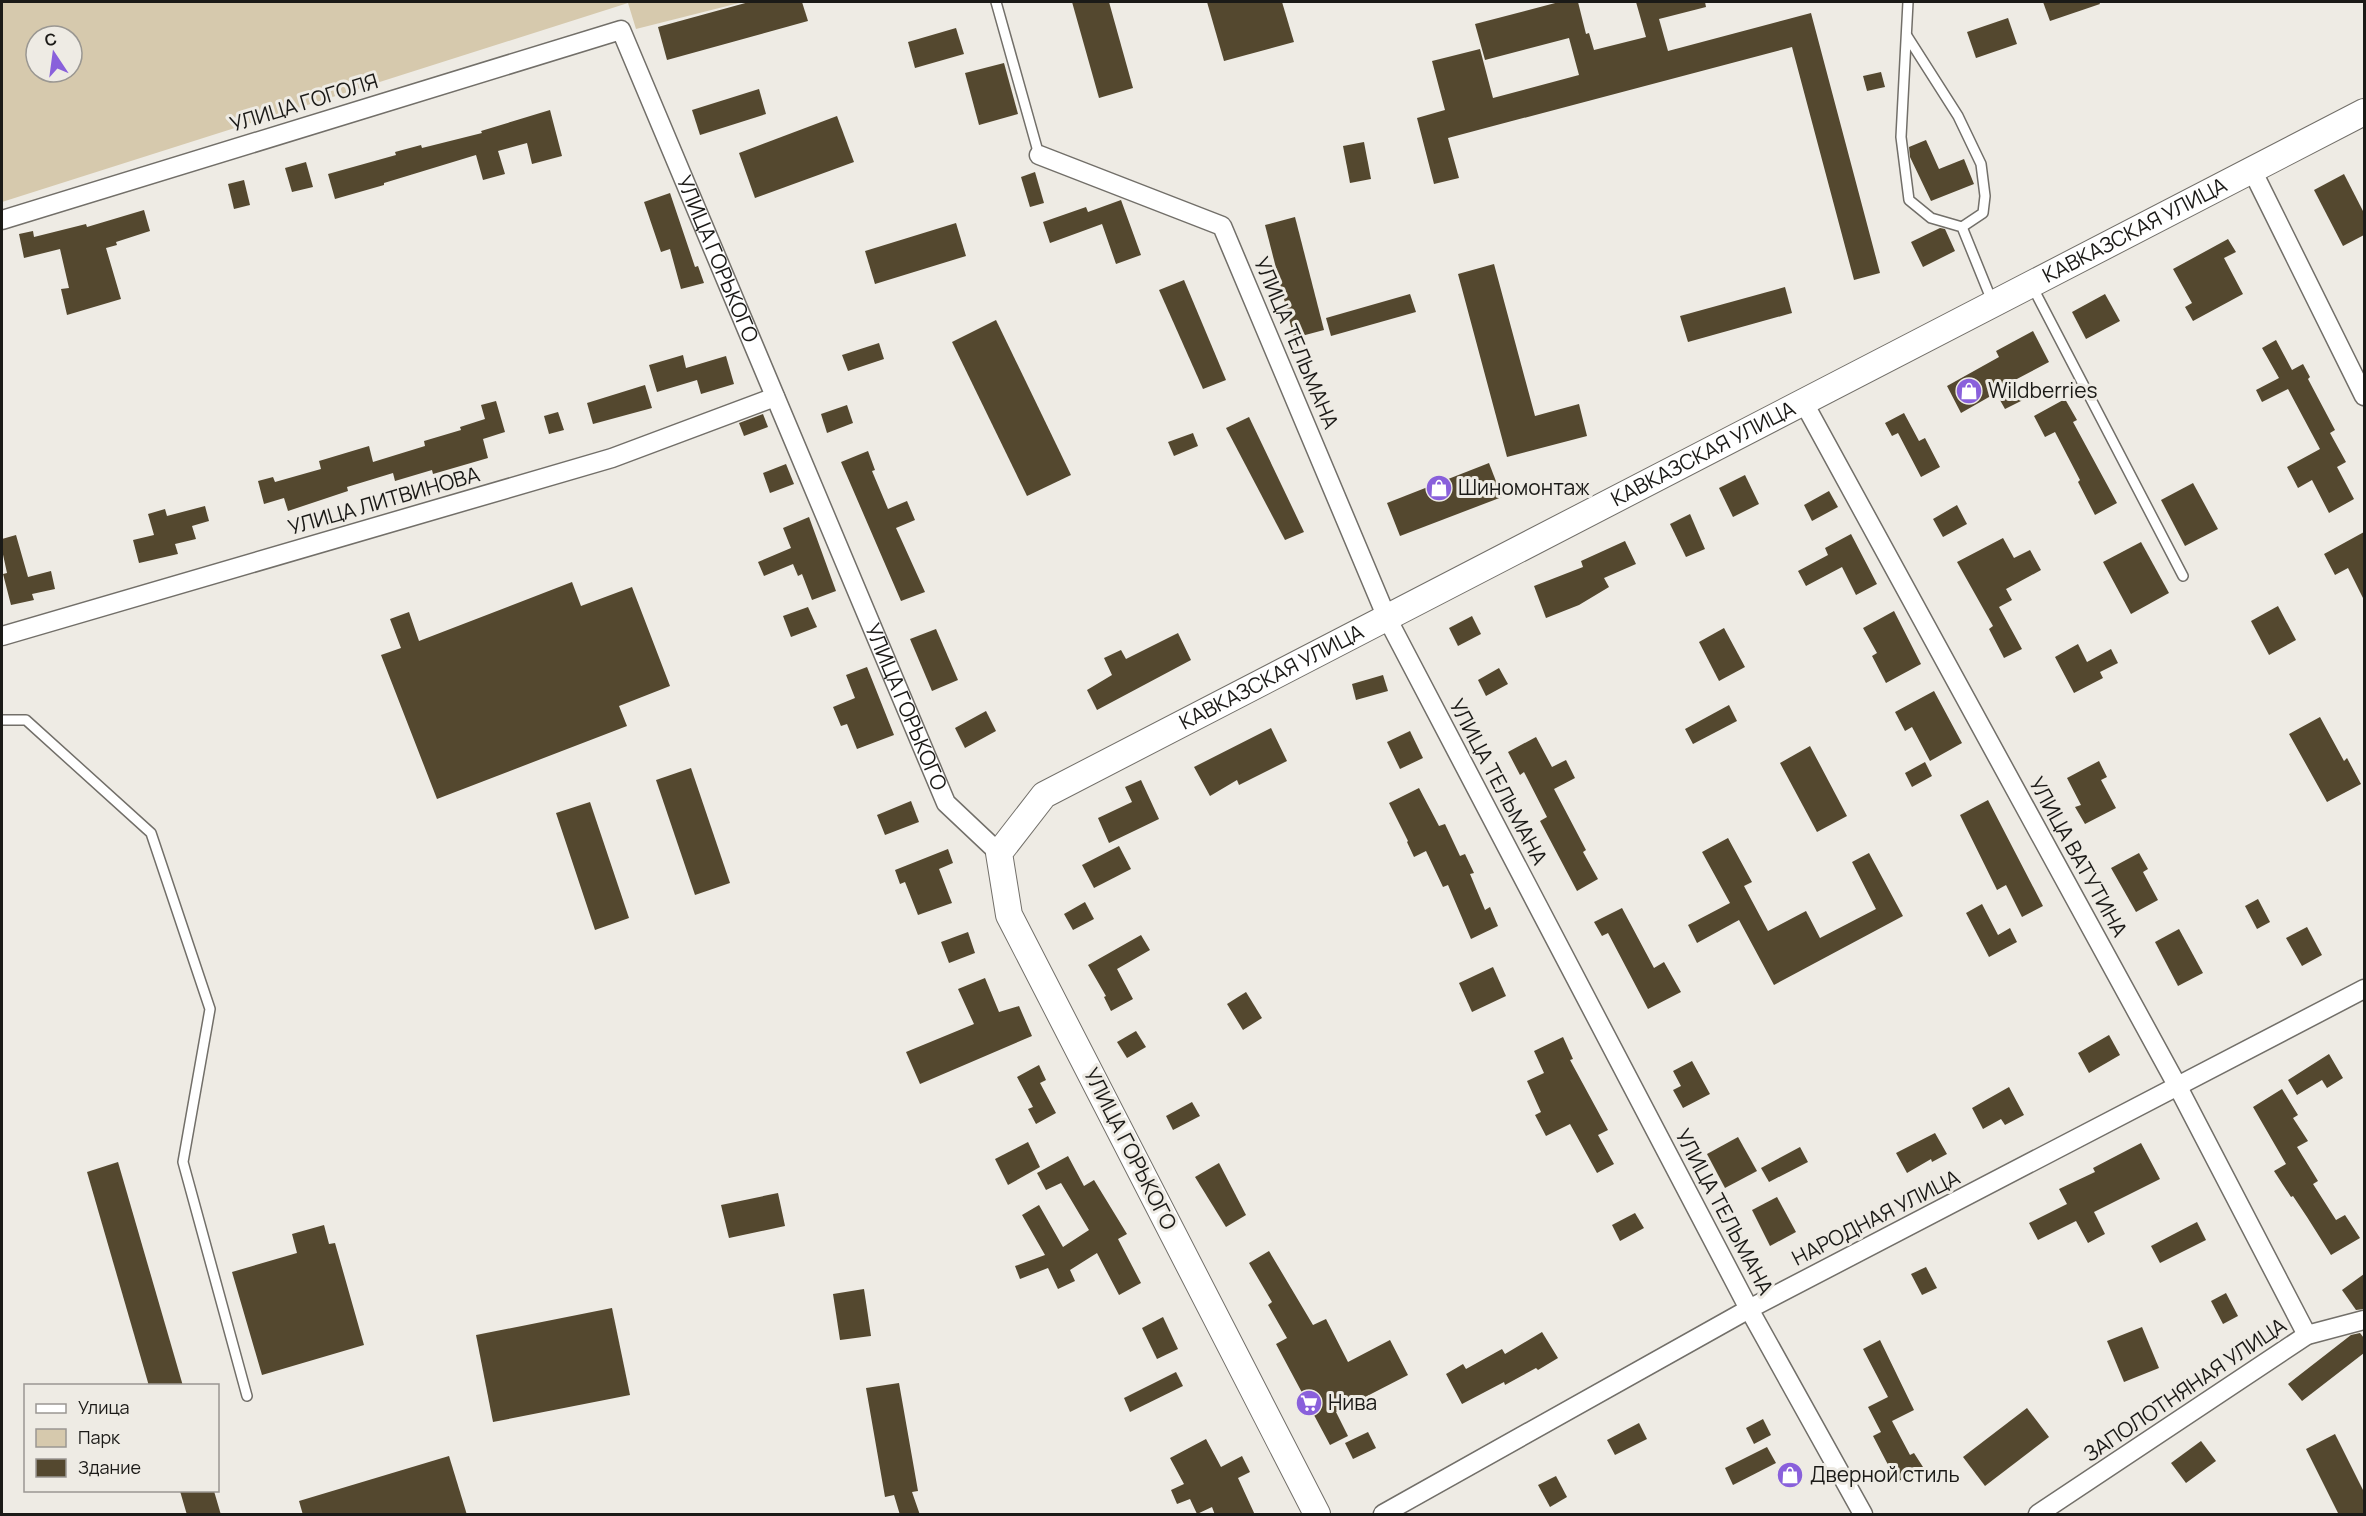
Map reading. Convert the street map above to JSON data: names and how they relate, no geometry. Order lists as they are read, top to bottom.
{
  "streets": {
    "main road": ["КАВКАЗСКАЯ УЛИЦА", "УЛИЦА ГОРЬКОГО"],
    "street": [
      "УЛИЦА ГОГОЛЯ",
      "УЛИЦА ТЕЛЬМАНА",
      "УЛИЦА ЛИТВИНОВА",
      "УЛИЦА ВАТУТИНА",
      "НАРОДНАЯ УЛИЦА",
      "ЗАПОЛОТНЯНАЯ УЛИЦА"
    ]
  },
  "crossings": [
    ["УЛИЦА ГОГОЛЯ", "УЛИЦА ГОРЬКОГО"],
    ["КАВКАЗСКАЯ УЛИЦА", "УЛИЦА ГОРЬКОГО"],
    ["КАВКАЗСКАЯ УЛИЦА", "УЛИЦА ТЕЛЬМАНА"],
    ["КАВКАЗСКАЯ УЛИЦА", "УЛИЦА ВАТУТИНА"],
    ["УЛИЦА ГОРЬКОГО", "УЛИЦА ЛИТВИНОВА"],
    ["УЛИЦА ТЕЛЬМАНА", "НАРОДНАЯ УЛИЦА"],
    ["УЛИЦА ВАТУТИНА", "НАРОДНАЯ УЛИЦА"],
    ["УЛИЦА ВАТУТИНА", "ЗАПОЛОТНЯНАЯ УЛИЦА"]
  ],
  "places": {
    "shop": ["Wildberries", "Шиномонтаж", "Дверной стиль"],
    "supermarket": ["Нива"]
  },
  "legend": ["Улица", "Парк", "Здание"],
  "north": "top"
}
